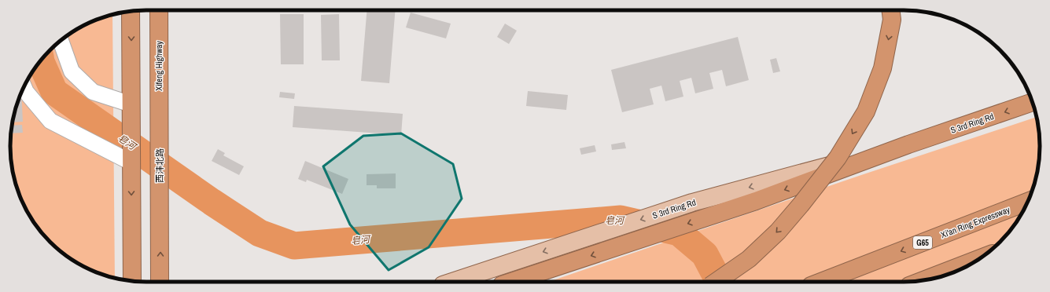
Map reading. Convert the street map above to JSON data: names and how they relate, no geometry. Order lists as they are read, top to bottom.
{
  "streets": {
    "highway": [
      "Xifeng Highway",
      "S 3rd Ring Rd",
      "西沣北路",
      "Xi'an Ring Expressway",
      "G65"
    ]
  },
  "crossings": [
    ["Xifeng Highway", "西沣北路"]
  ],
  "one_way": ["S 3rd Ring Rd", "Xi'an Ring Expressway"],
  "water": ["皂河"]
}
